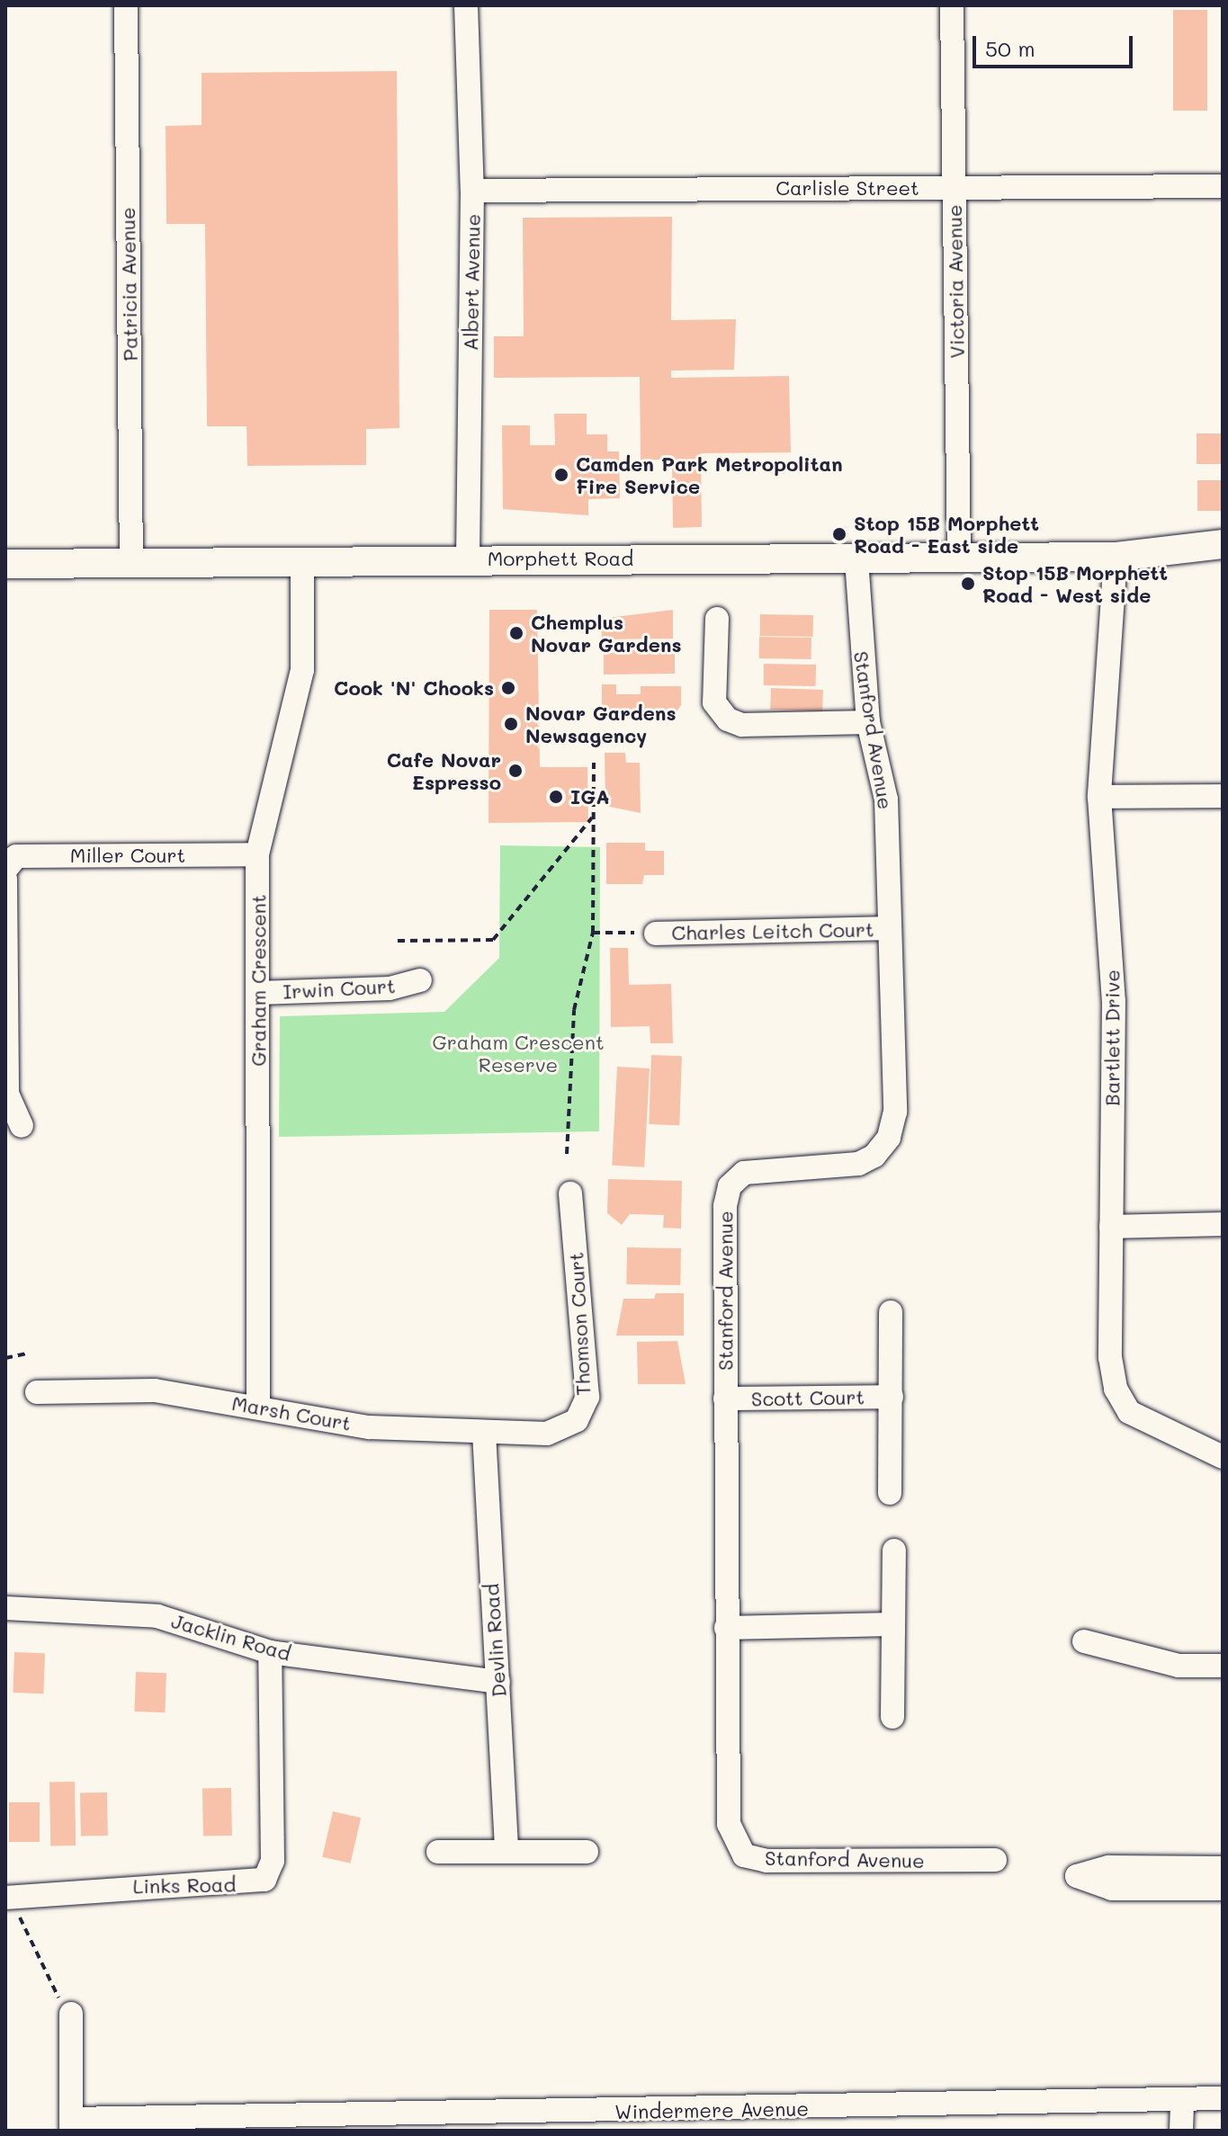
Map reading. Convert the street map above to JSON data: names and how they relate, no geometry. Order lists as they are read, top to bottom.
{
  "streets": {
    "street": [
      "Carlisle Street",
      "Victoria Avenue",
      "Albert Avenue",
      "Patricia Avenue",
      "Morphett Road",
      "Stanford Avenue",
      "Miller Court",
      "Charles Leitch Court",
      "Graham Crescent",
      "Irwin Court",
      "Bartlett Drive",
      "Thomson Court",
      "Scott Court",
      "Marsh Court",
      "Jacklin Road",
      "Devlin Road",
      "Links Road",
      "Windermere Avenue"
    ]
  },
  "crossings": [
    ["Carlisle Street", "Victoria Avenue"],
    ["Carlisle Street", "Albert Avenue"],
    ["Victoria Avenue", "Morphett Road"],
    ["Albert Avenue", "Morphett Road"],
    ["Patricia Avenue", "Morphett Road"],
    ["Morphett Road", "Stanford Avenue"],
    ["Morphett Road", "Graham Crescent"],
    ["Morphett Road", "Bartlett Drive"],
    ["Stanford Avenue", "Charles Leitch Court"],
    ["Stanford Avenue", "Scott Court"],
    ["Miller Court", "Graham Crescent"],
    ["Graham Crescent", "Irwin Court"],
    ["Graham Crescent", "Marsh Court"],
    ["Thomson Court", "Marsh Court"],
    ["Marsh Court", "Devlin Road"],
    ["Jacklin Road", "Devlin Road"],
    ["Jacklin Road", "Links Road"]
  ],
  "parks": ["Graham Crescent Reserve"],
  "places": [
    "Camden Park Metropolitan Fire Service",
    "Stop 15B Morphett Road - East side",
    "Stop 15B Morphett Road - West side",
    "Chemplus Novar Gardens",
    "Cook 'N' Chooks",
    "Novar Gardens Newsagency",
    "Cafe Novar Espresso",
    "IGA"
  ],
  "scale_bar": "50 m"
}
